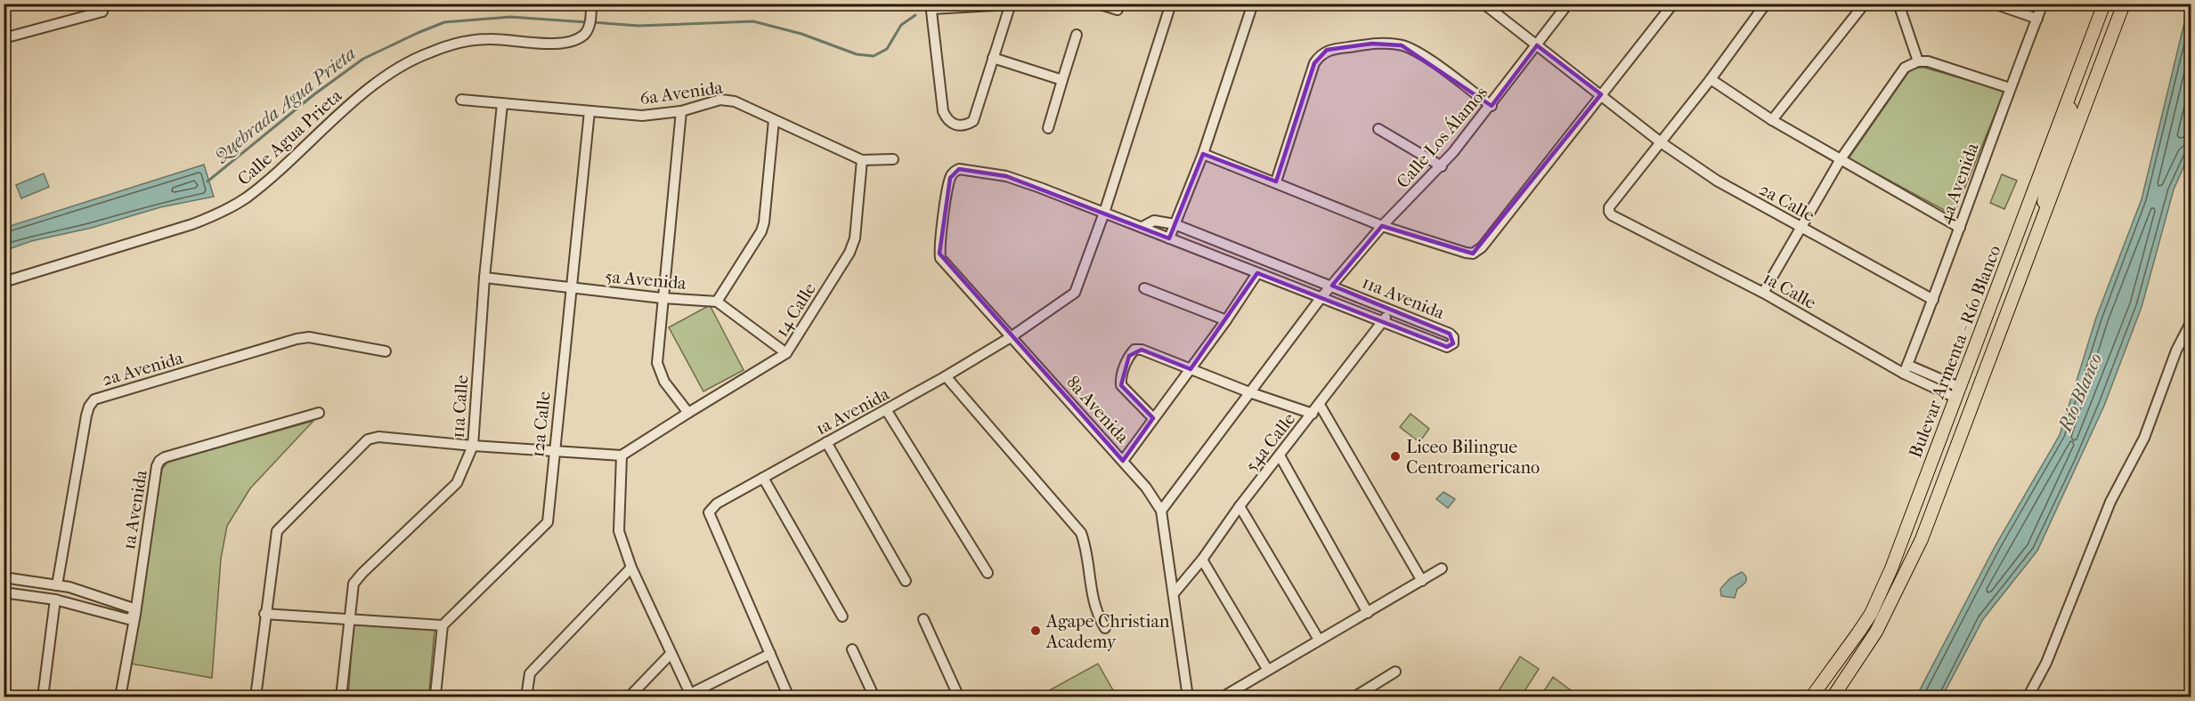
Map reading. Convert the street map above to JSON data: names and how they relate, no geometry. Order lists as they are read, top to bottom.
{
  "streets": {
    "main road": ["Bulevar Armenta - Río Blanco"],
    "street": [
      "6a Avenida",
      "Calle Agua Prieta",
      "Calle Los Álamos",
      "4a Avenida",
      "2a Calle",
      "5a Avenida",
      "1a Calle",
      "11a Avenida",
      "14 Calle",
      "2a Avenida",
      "11a Calle",
      "8a Avenida",
      "1a Avenida",
      "12a Calle",
      "54a Calle"
    ]
  },
  "crossings": [
    ["6a Avenida", "14 Calle"],
    ["6a Avenida", "11a Calle"],
    ["6a Avenida", "12a Calle"],
    ["Calle Los Álamos", "2a Calle"],
    ["Calle Los Álamos", "11a Avenida"],
    ["Calle Los Álamos", "8a Avenida"],
    ["4a Avenida", "2a Calle"],
    ["4a Avenida", "1a Calle"],
    ["2a Calle", "1a Calle"],
    ["5a Avenida", "11a Calle"],
    ["5a Avenida", "12a Calle"],
    ["1a Calle", "Bulevar Armenta - Río Blanco"],
    ["11a Avenida", "8a Avenida"],
    ["11a Avenida", "1a Avenida"],
    ["11a Avenida", "54a Calle"],
    ["8a Avenida", "1a Avenida"],
    ["8a Avenida", "54a Calle"]
  ],
  "water": ["Quebrada Agua Prieta", "Río Blanco"],
  "places": ["Liceo Bilingue Centroamericano", "Agape Christian Academy"]
}
